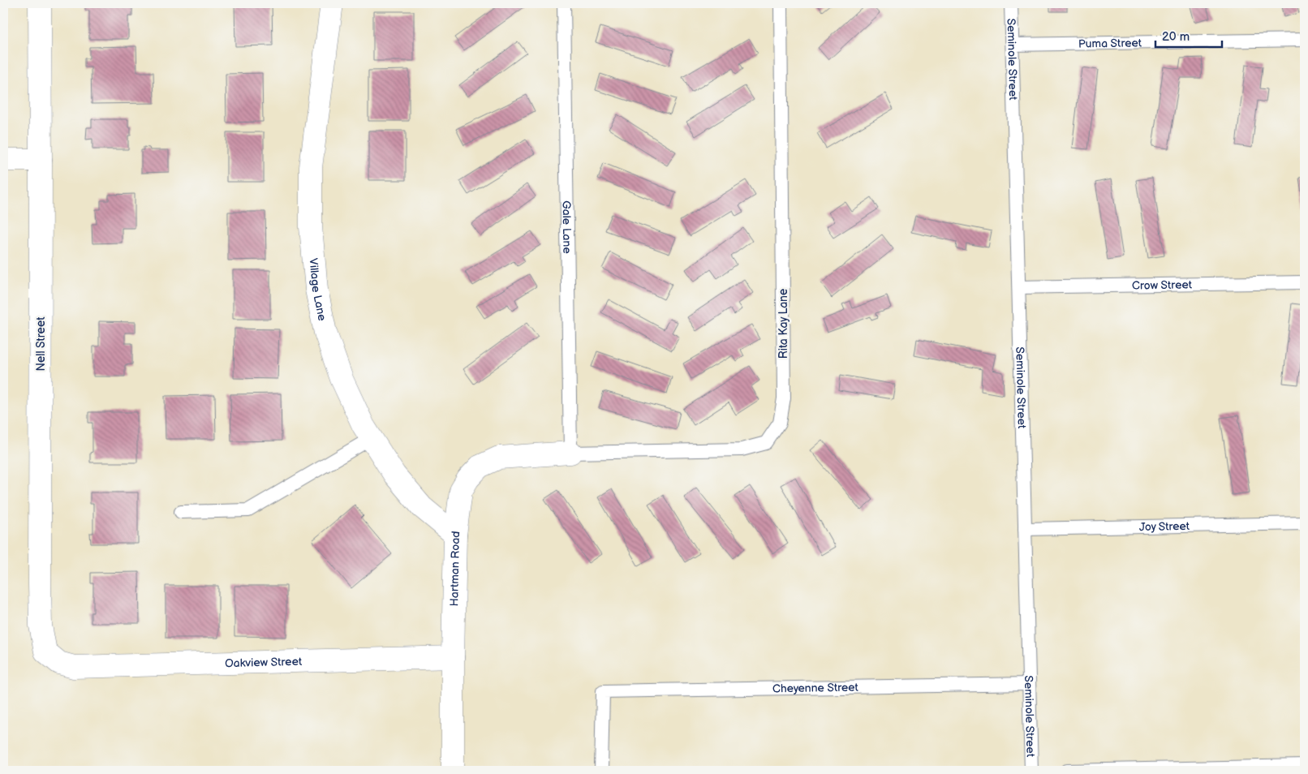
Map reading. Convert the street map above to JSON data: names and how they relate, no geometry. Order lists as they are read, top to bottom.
{
  "streets": {
    "street": [
      "Village Lane",
      "Nell Street",
      "Hartman Road",
      "Oakview Street"
    ],
    "lane": [
      "Puma Street",
      "Seminole Street",
      "Gale Lane",
      "Crow Street",
      "Rita Kay Lane",
      "Joy Street",
      "Cheyenne Street"
    ]
  },
  "crossings": [
    ["Puma Street", "Seminole Street"],
    ["Seminole Street", "Crow Street"],
    ["Seminole Street", "Joy Street"],
    ["Seminole Street", "Cheyenne Street"],
    ["Gale Lane", "Rita Kay Lane"],
    ["Gale Lane", "Hartman Road"],
    ["Village Lane", "Hartman Road"],
    ["Rita Kay Lane", "Hartman Road"],
    ["Nell Street", "Oakview Street"],
    ["Hartman Road", "Oakview Street"]
  ],
  "scale_bar": "20 m"
}
